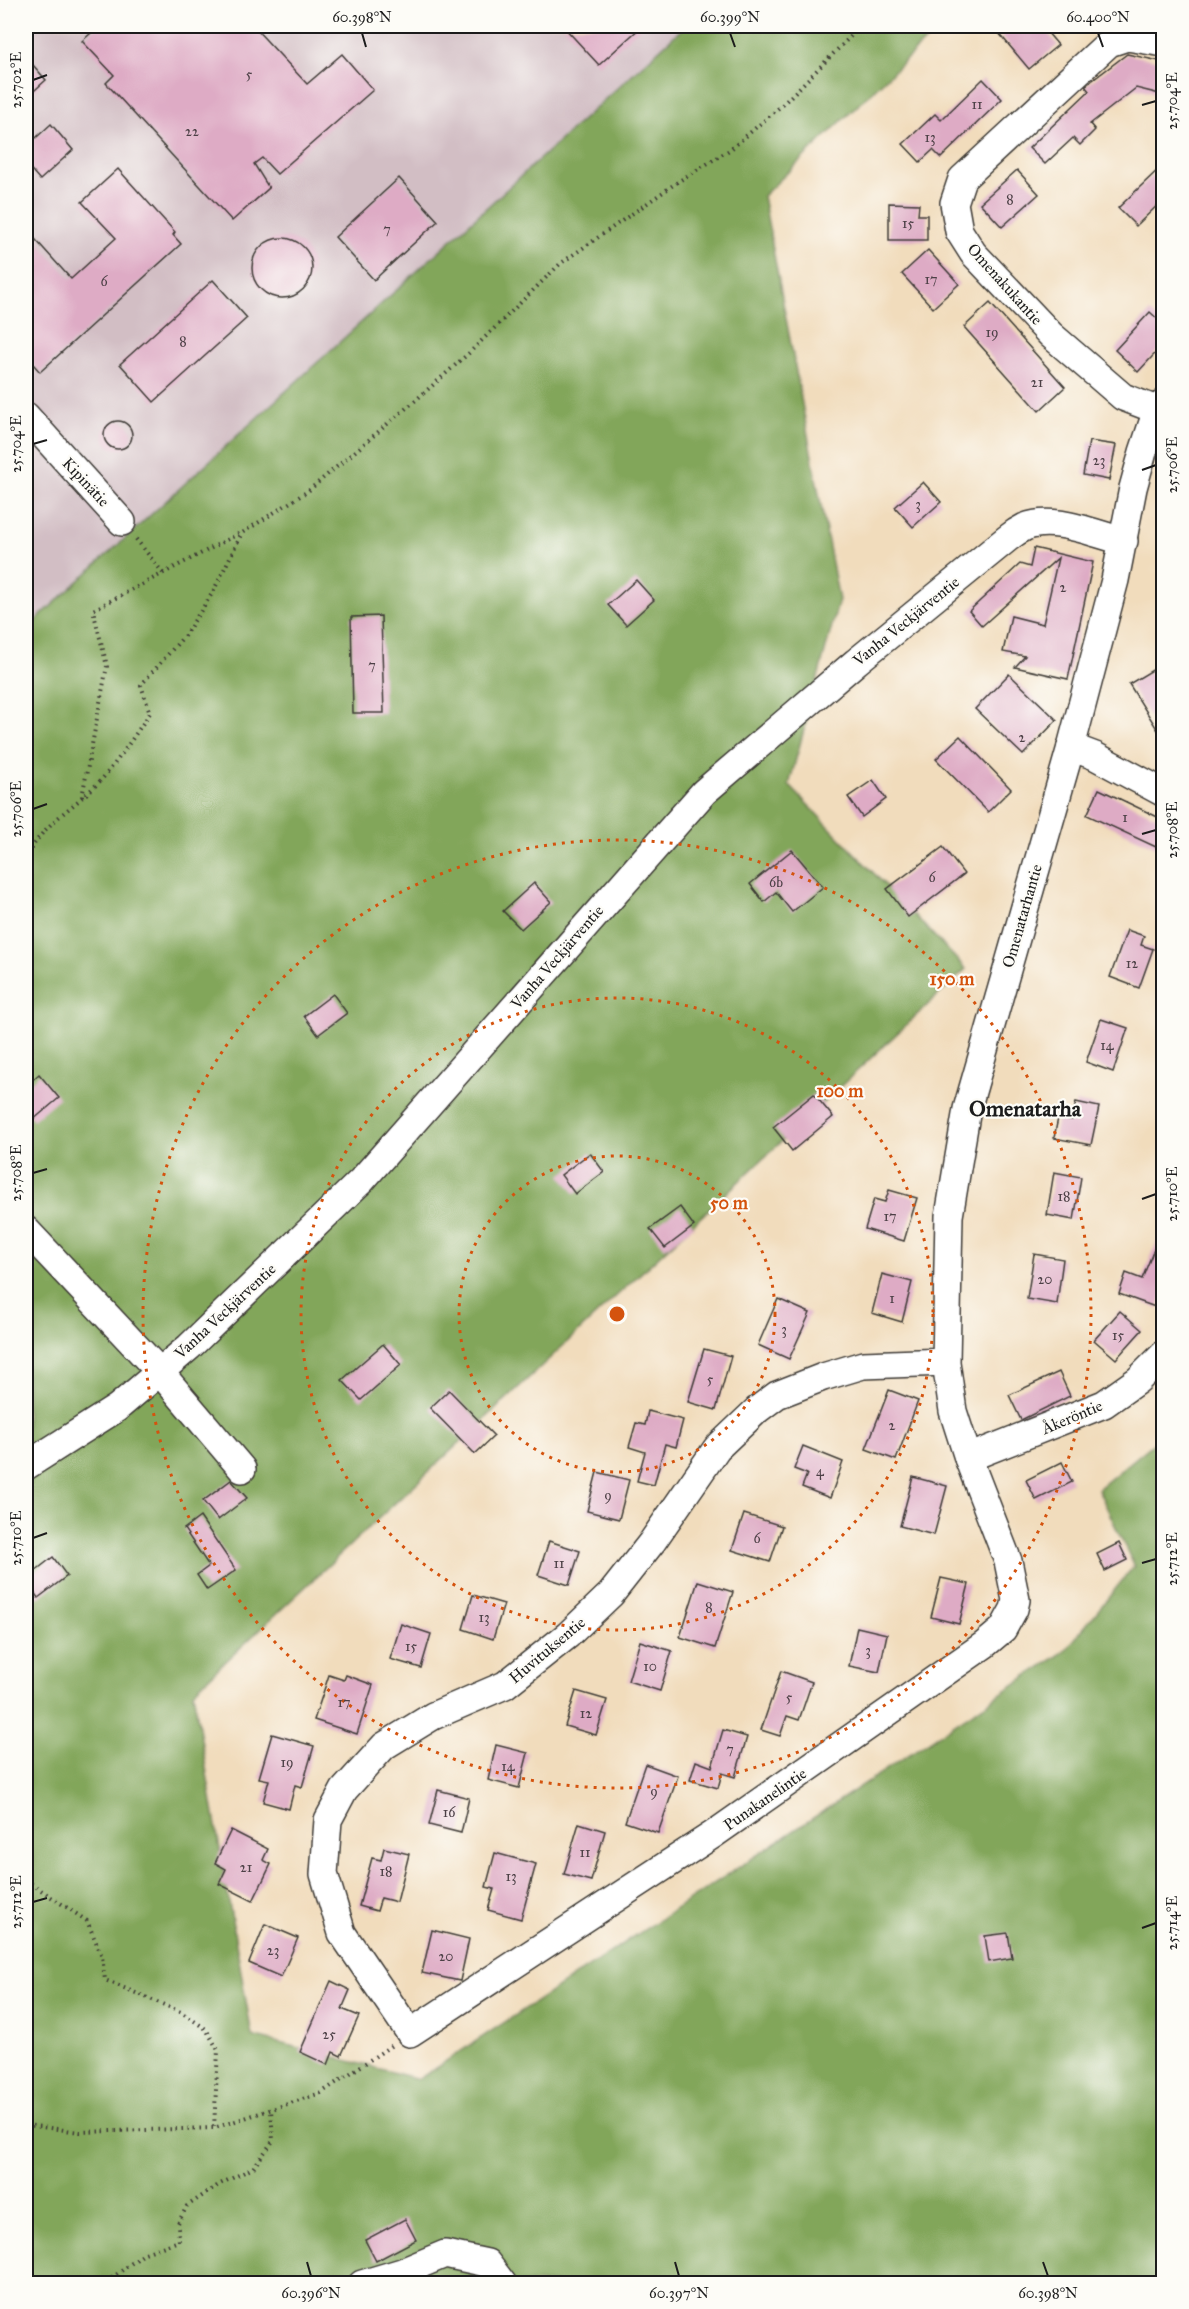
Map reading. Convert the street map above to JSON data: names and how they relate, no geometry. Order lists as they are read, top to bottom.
{
  "streets": {
    "street": [
      "Omenakukantie",
      "Kipinätie",
      "Vanha Veckjärventie",
      "Omenatarhantie",
      "Åkeröntie",
      "Huvituksentie",
      "Punakanelintie"
    ]
  },
  "crossings": [
    ["Omenakukantie", "Omenatarhantie"],
    ["Vanha Veckjärventie", "Omenatarhantie"],
    ["Omenatarhantie", "Åkeröntie"],
    ["Omenatarhantie", "Huvituksentie"],
    ["Omenatarhantie", "Punakanelintie"],
    ["Huvituksentie", "Punakanelintie"]
  ],
  "districts": ["Omenatarha"],
  "house_numbers": [
    "5",
    "11",
    "22",
    "13",
    "8",
    "15",
    "7",
    "17",
    "6",
    "19",
    "8",
    "21",
    "23",
    "3",
    "2",
    "7",
    "2",
    "1",
    "6",
    "6b",
    "12",
    "14",
    "18",
    "17",
    "20",
    "1",
    "3",
    "15",
    "5",
    "2",
    "4",
    "9",
    "6",
    "11",
    "8",
    "13",
    "15",
    "3",
    "10",
    "5",
    "17",
    "12",
    "7",
    "19",
    "14",
    "9",
    "16",
    "11",
    "21",
    "18",
    "13",
    "23",
    "20",
    "25"
  ],
  "coordinates": [
    "60.398°N",
    "60.399°N",
    "60.400°N",
    "25.702°E",
    "25.704°E",
    "25.706°E",
    "25.708°E",
    "25.710°E",
    "25.712°E",
    "25.714°E",
    "60.396°N",
    "60.397°N"
  ],
  "rings": ["150 m", "100 m", "50 m"]
}
